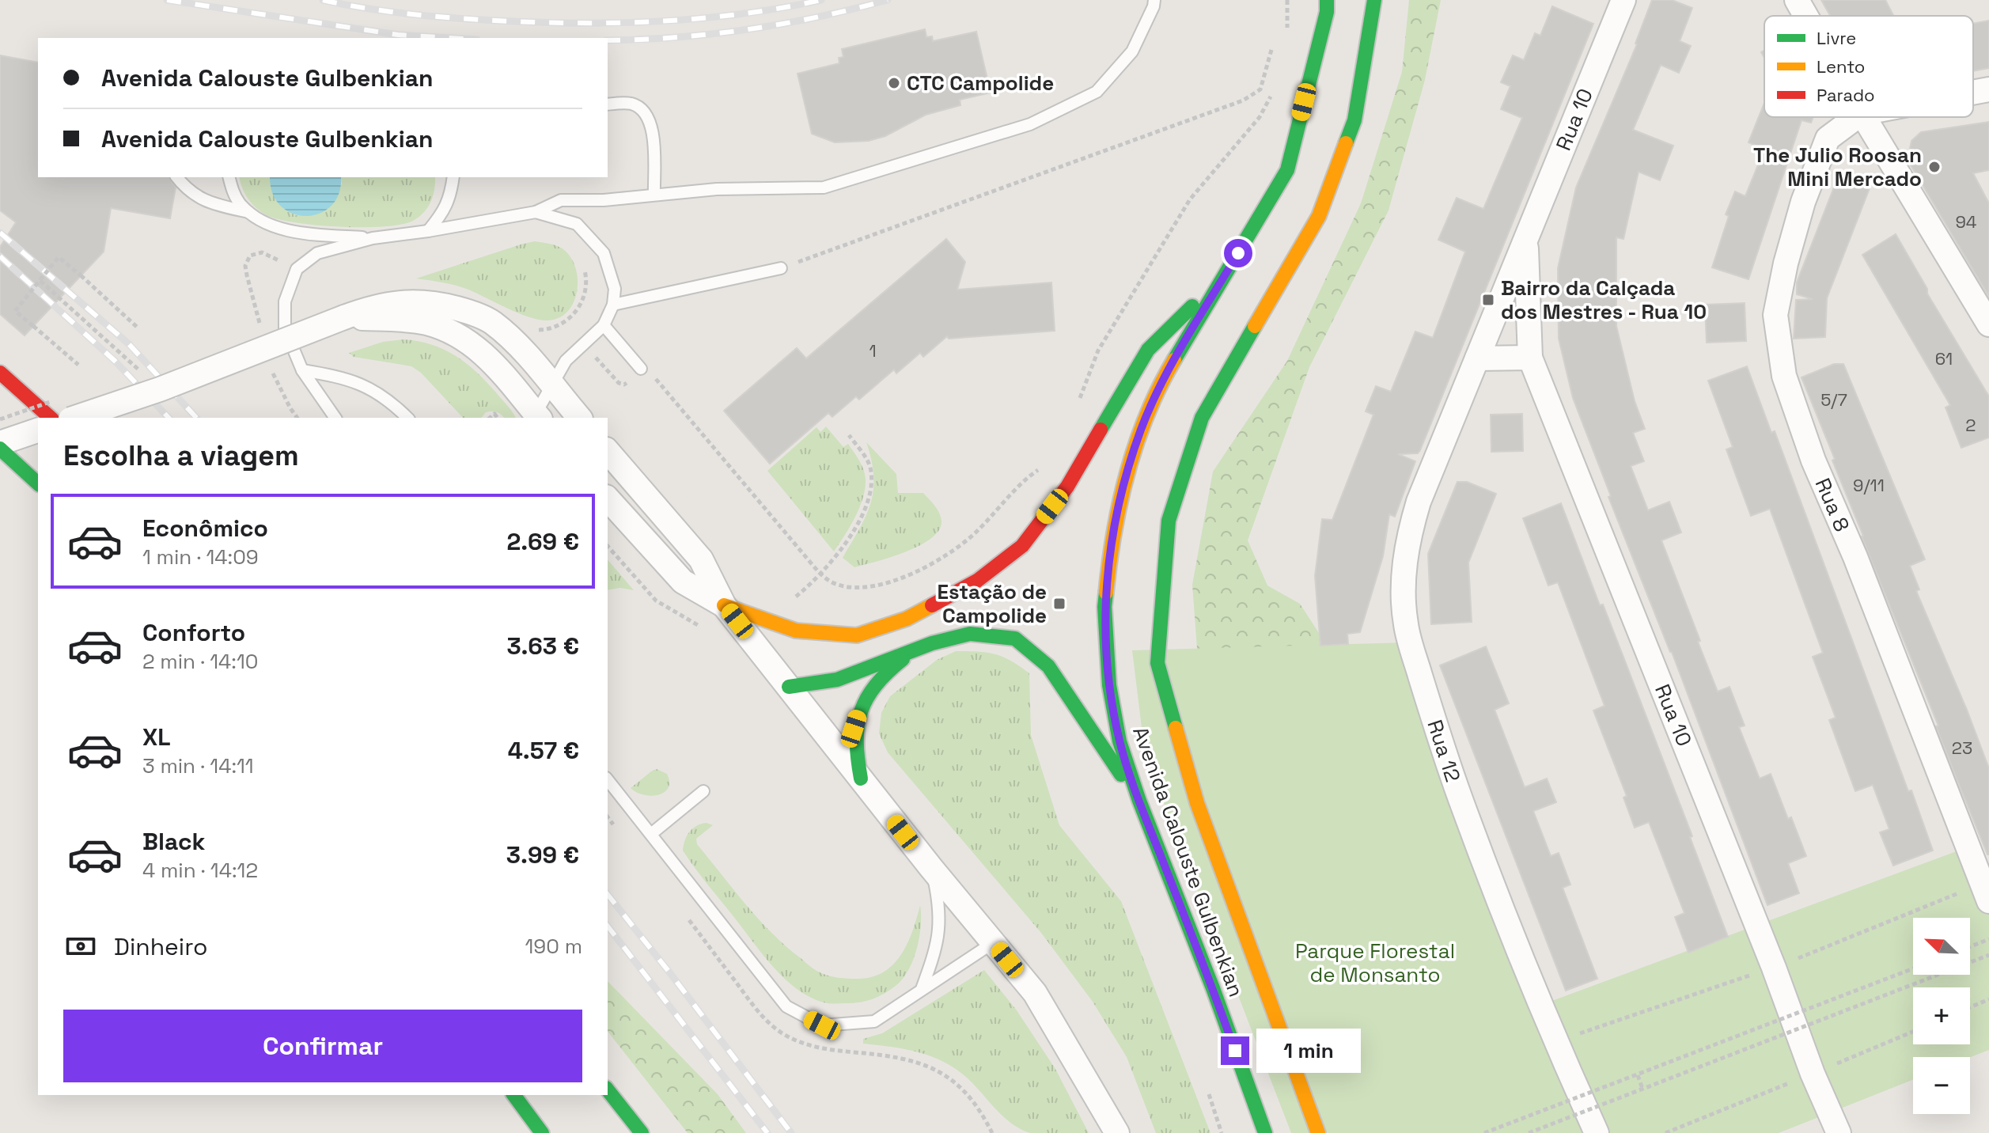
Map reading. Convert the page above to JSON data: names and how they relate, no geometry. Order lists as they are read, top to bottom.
{
  "streets": {
    "main road": ["Avenida Calouste Gulbenkian"],
    "street": ["Rua 10", "Rua 8", "Rua 12"]
  },
  "crossings": [
    ["Rua 10", "Rua 12"]
  ],
  "parks": ["Parque Florestal de Monsanto"],
  "places": {
    "other": ["CTC Campolide", "The Julio Roosan Mini Mercado"],
    "transit": ["Bairro da Calçada dos Mestres - Rua 10", "Estação de Campolide"]
  },
  "house_numbers": [
    "94",
    "1",
    "61",
    "5/7",
    "2",
    "9/11",
    "23"
  ],
  "legend": ["Livre", "Lento", "Parado"],
  "north": "top left",
  "page": {
    "banner": ["Avenida Calouste Gulbenkian", "Avenida Calouste Gulbenkian"],
    "heading": "Escolha a viagem",
    "list": [
      {
        "name": "Econômico",
        "note": "1 min · 14:09",
        "value": "2.69 €"
      },
      {
        "name": "Conforto",
        "note": "2 min · 14:10",
        "value": "3.63 €"
      },
      {
        "name": "XL",
        "note": "3 min · 14:11",
        "value": "4.57 €"
      },
      {
        "name": "Black",
        "note": "4 min · 14:12",
        "value": "3.99 €"
      }
    ],
    "pay": ["Dinheiro", "190 m"],
    "map_buttons": ["+", "−"],
    "buttons": "Confirmar",
    "bubble": "1 min"
  }
}
